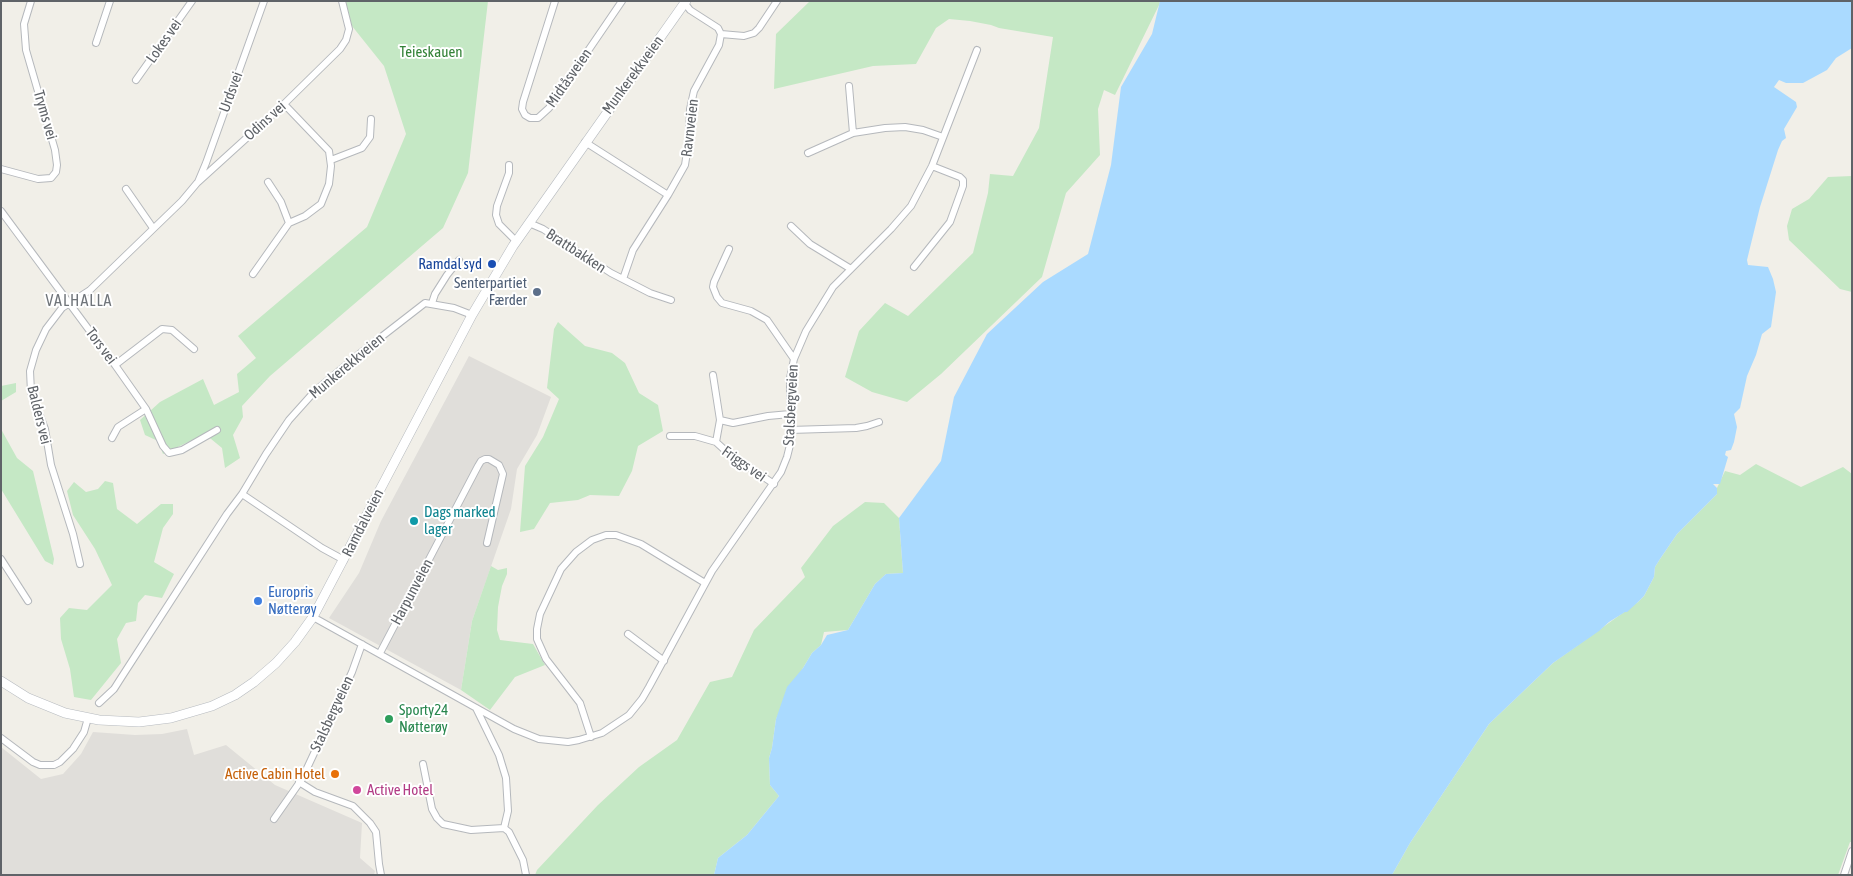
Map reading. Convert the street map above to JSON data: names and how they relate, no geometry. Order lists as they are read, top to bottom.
{
  "streets": {
    "main road": ["Munkerekkveien", "Ramdalveien"],
    "street": [
      "Lokes vei",
      "Midtåsveien",
      "Urdsvei",
      "Tryms vei",
      "Odins vei",
      "Ravnveien",
      "Brattbakken",
      "Tors vei",
      "Stalsbergveien",
      "Balders vei",
      "Friggs vei",
      "Harpunveien"
    ]
  },
  "crossings": [
    ["Munkerekkveien", "Brattbakken"],
    ["Munkerekkveien", "Ramdalveien"],
    ["Urdsvei", "Odins vei"],
    ["Odins vei", "Tors vei"],
    ["Odins vei", "Balders vei"],
    ["Ravnveien", "Brattbakken"],
    ["Brattbakken", "Ramdalveien"],
    ["Tors vei", "Balders vei"],
    ["Stalsbergveien", "Friggs vei"],
    ["Stalsbergveien", "Ramdalveien"],
    ["Stalsbergveien", "Harpunveien"]
  ],
  "districts": ["VALHALLA"],
  "parks": ["Teieskauen"],
  "places": [
    "Ramdal syd",
    "Senterpartiet Færder",
    "Dags marked lager",
    "Europris Nøtterøy",
    "Sporty24 Nøtterøy",
    "Active Cabin Hotel",
    "Active Hotel"
  ]
}
